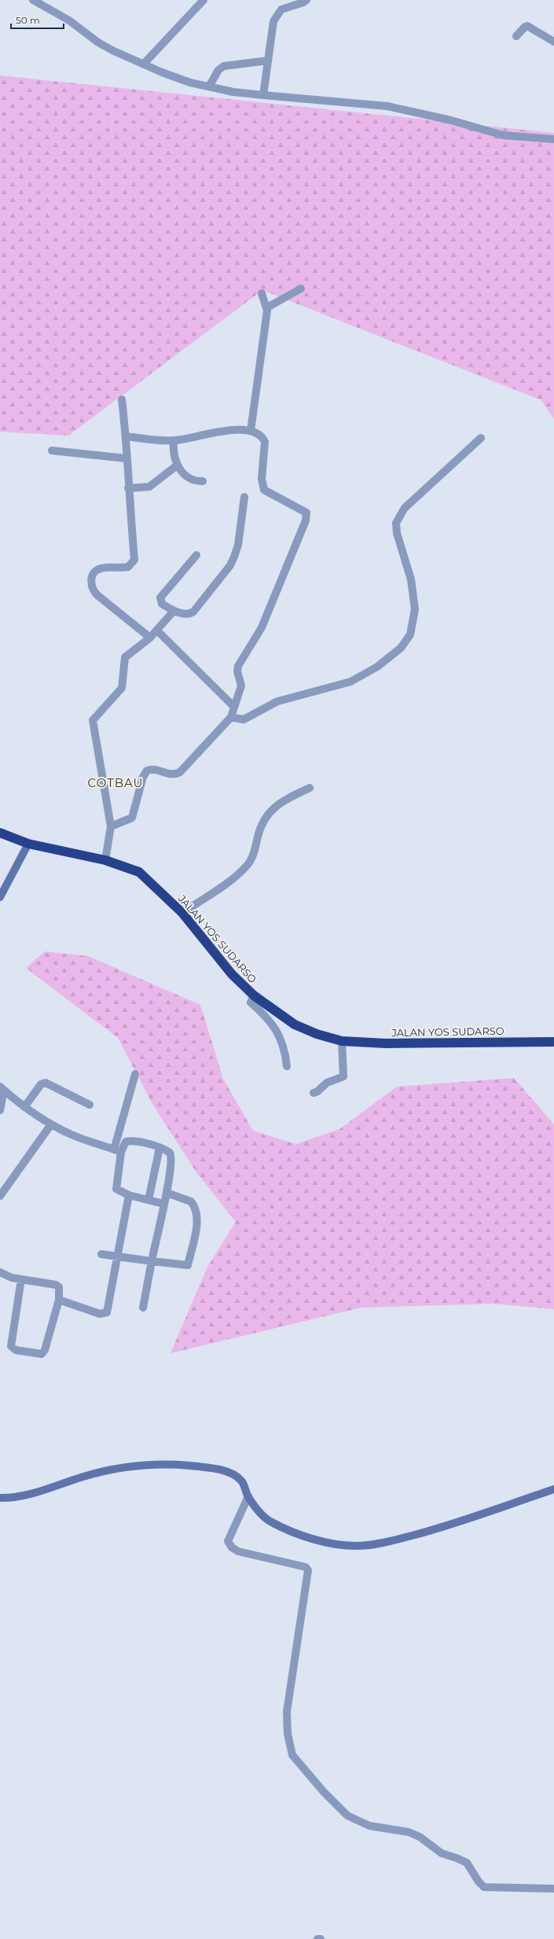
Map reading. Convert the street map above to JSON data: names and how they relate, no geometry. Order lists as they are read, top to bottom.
{
  "streets": {
    "highway": ["JALAN YOS SUDARSO"]
  },
  "districts": ["COTBAU"],
  "scale_bar": "50 m"
}
